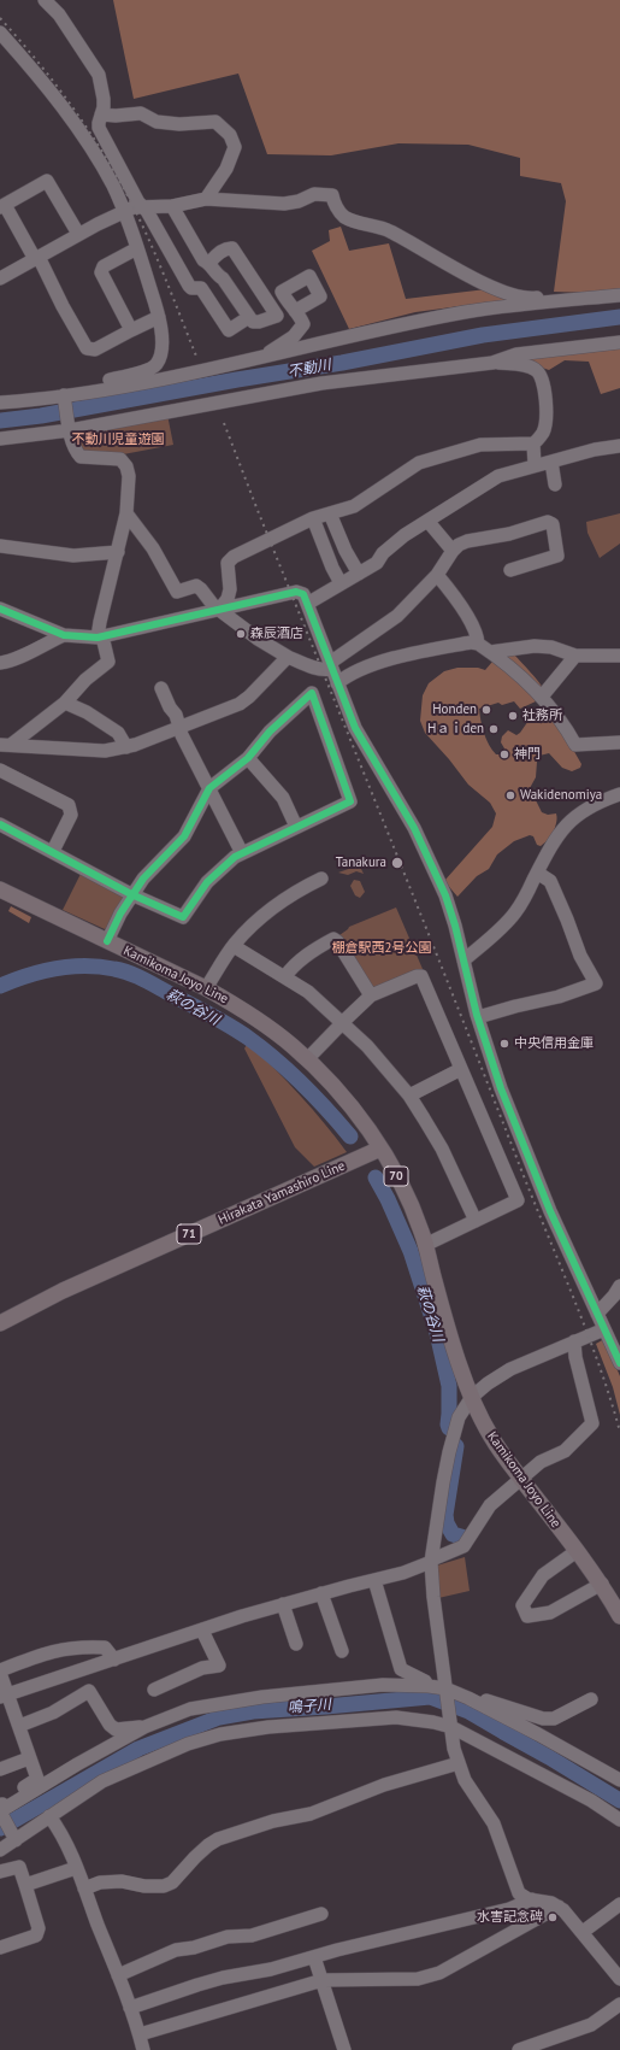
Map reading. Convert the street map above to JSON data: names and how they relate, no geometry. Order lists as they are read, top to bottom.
{
  "streets": {
    "main road": [
      "Kamikoma Joyo Line",
      "70",
      "Hirakata Yamashiro Line",
      "71"
    ]
  },
  "crossings": [
    ["Kamikoma Joyo Line", "Hirakata Yamashiro Line"]
  ],
  "water": ["不動川", "萩の谷川", "鳴子川"],
  "parks": ["不動川児童遊園", "棚倉駅西2号公園"],
  "places": [
    "森辰酒店",
    "Honden",
    "社務所",
    "Hａｉden",
    "神門",
    "Wakidenomiya",
    "Tanakura",
    "中央信用金庫",
    "水害記念碑"
  ]
}
